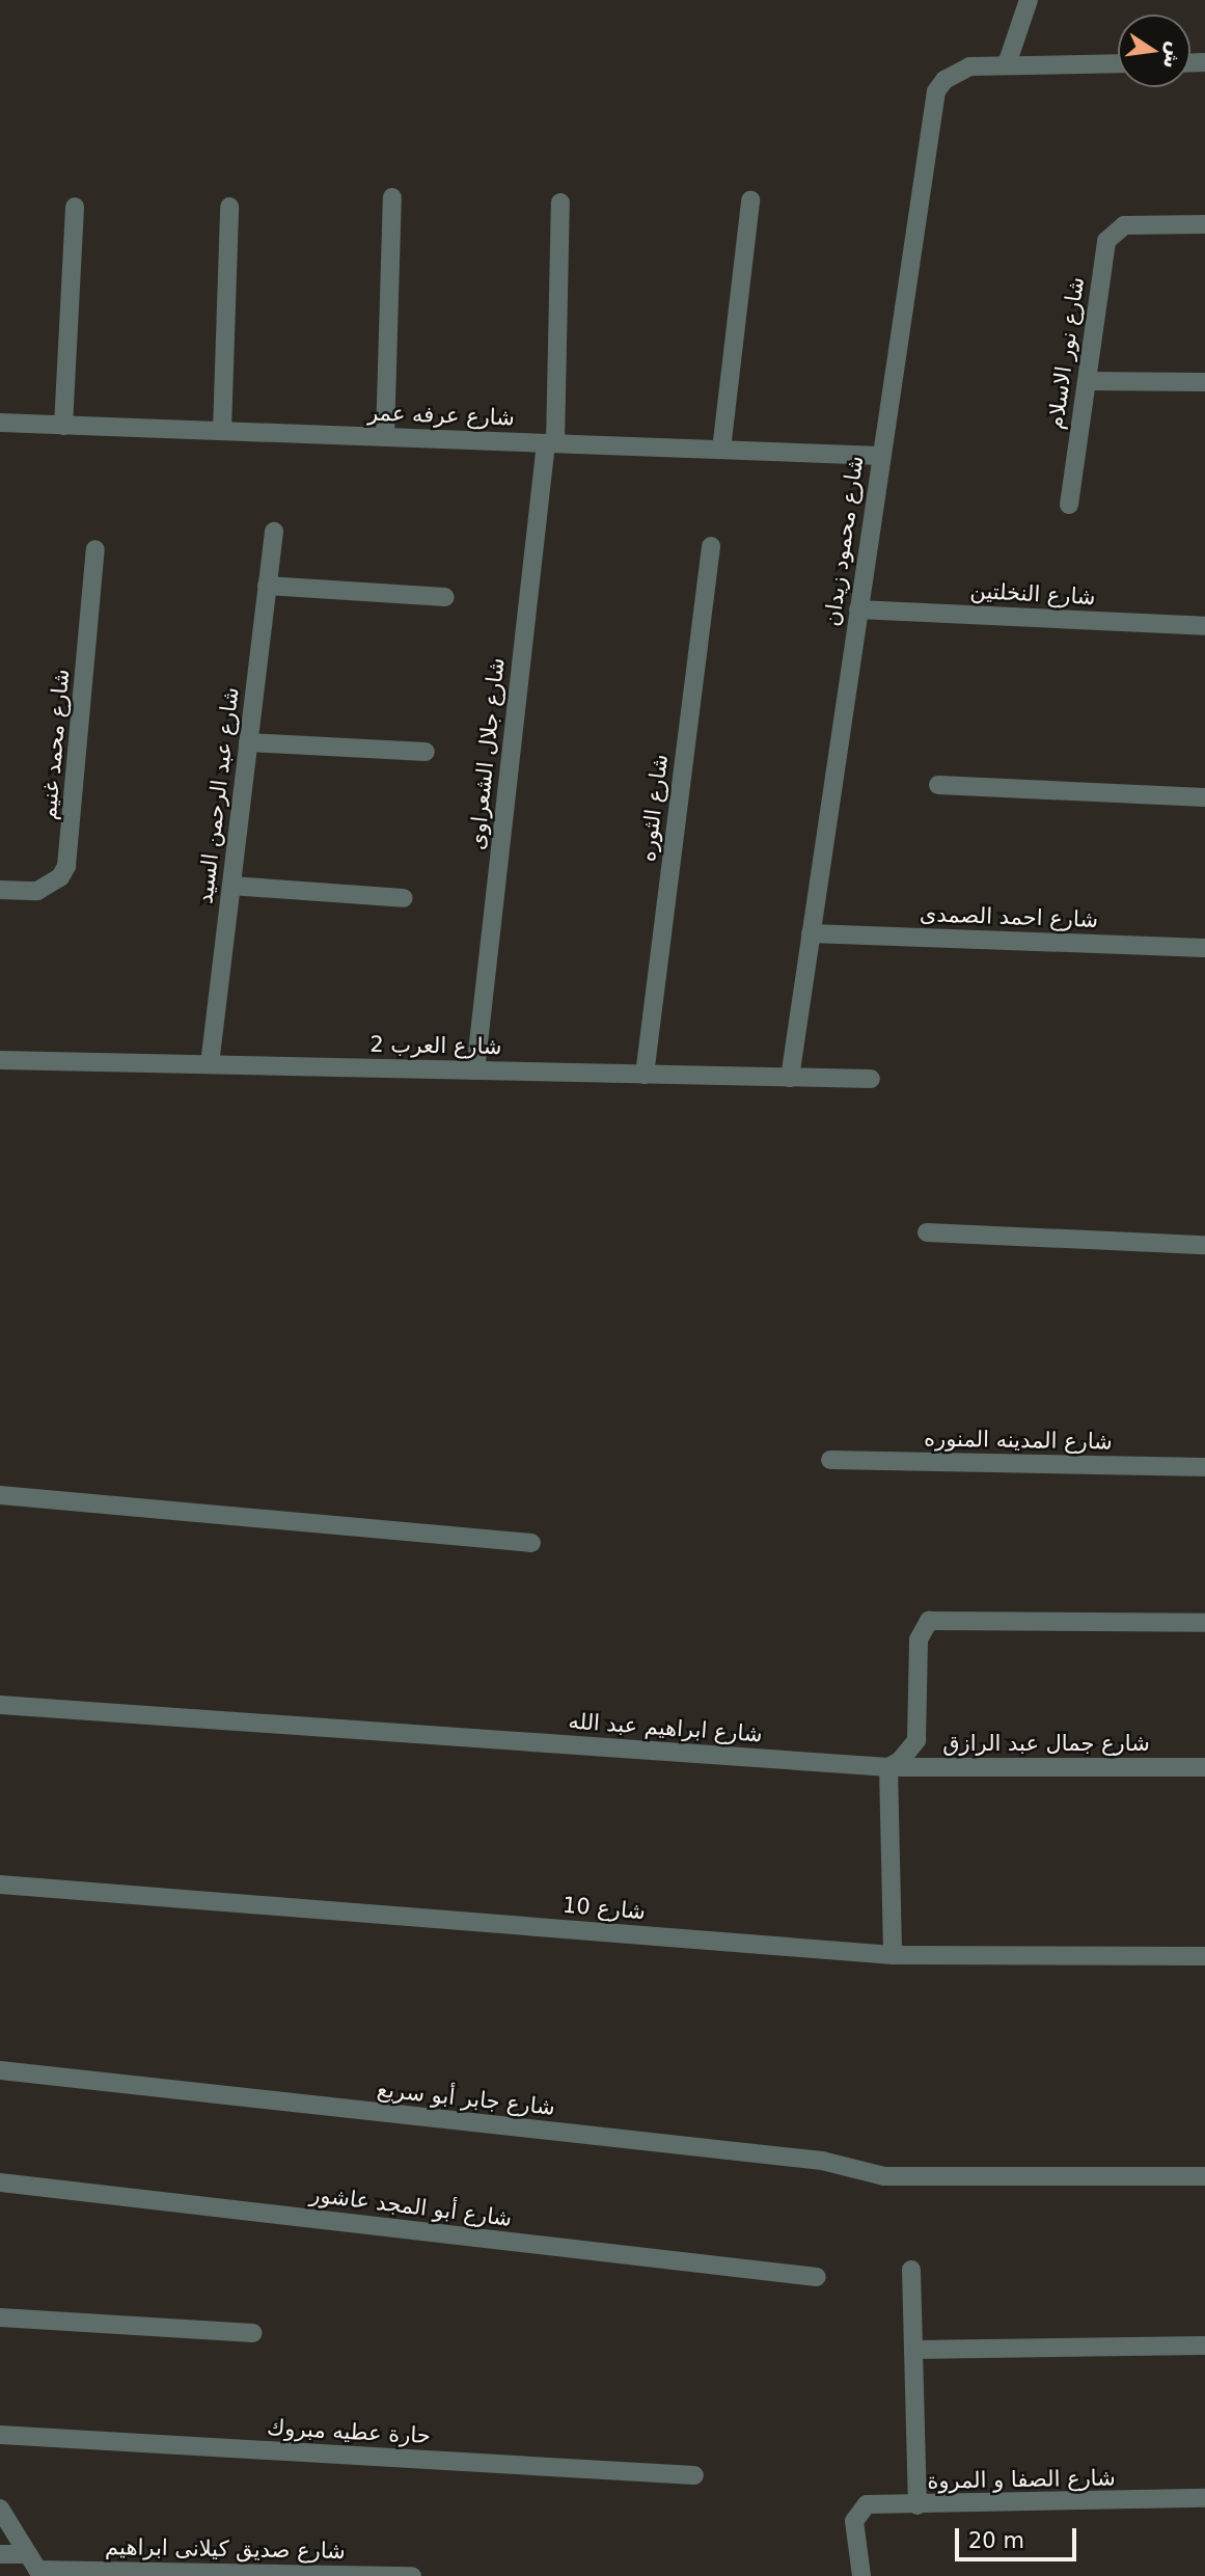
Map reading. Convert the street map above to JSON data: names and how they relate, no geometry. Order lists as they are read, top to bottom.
{
  "streets": {
    "street": [
      "شارع نور الاسلام",
      "شارع عرفه عمر",
      "شارع محمود زيدان",
      "شارع النخلتين",
      "شارع محمد غنيم",
      "شارع جلال الشعراوى",
      "شارع عبد الرحمن السيد",
      "شارع الثوره",
      "شارع احمد الصمدى",
      "شارع العرب 2",
      "شارع المدينه المنوره",
      "شارع ابراهيم عبد الله",
      "شارع جمال عبد الرازق",
      "شارع 10",
      "شارع جابر أبو سريع",
      "شارع أبو المجد عاشور",
      "حارة عطيه مبروك",
      "شارع الصفا و المروة",
      "شارع صديق كيلانى ابراهيم"
    ]
  },
  "crossings": [
    ["شارع عرفه عمر", "شارع محمود زيدان"],
    ["شارع عرفه عمر", "شارع جلال الشعراوى"],
    ["شارع محمود زيدان", "شارع النخلتين"],
    ["شارع محمود زيدان", "شارع احمد الصمدى"],
    ["شارع محمود زيدان", "شارع العرب 2"],
    ["شارع جلال الشعراوى", "شارع العرب 2"],
    ["شارع عبد الرحمن السيد", "شارع العرب 2"],
    ["شارع الثوره", "شارع العرب 2"],
    ["شارع ابراهيم عبد الله", "شارع جمال عبد الرازق"]
  ],
  "scale_bar": "20 m",
  "north": "right"
}
